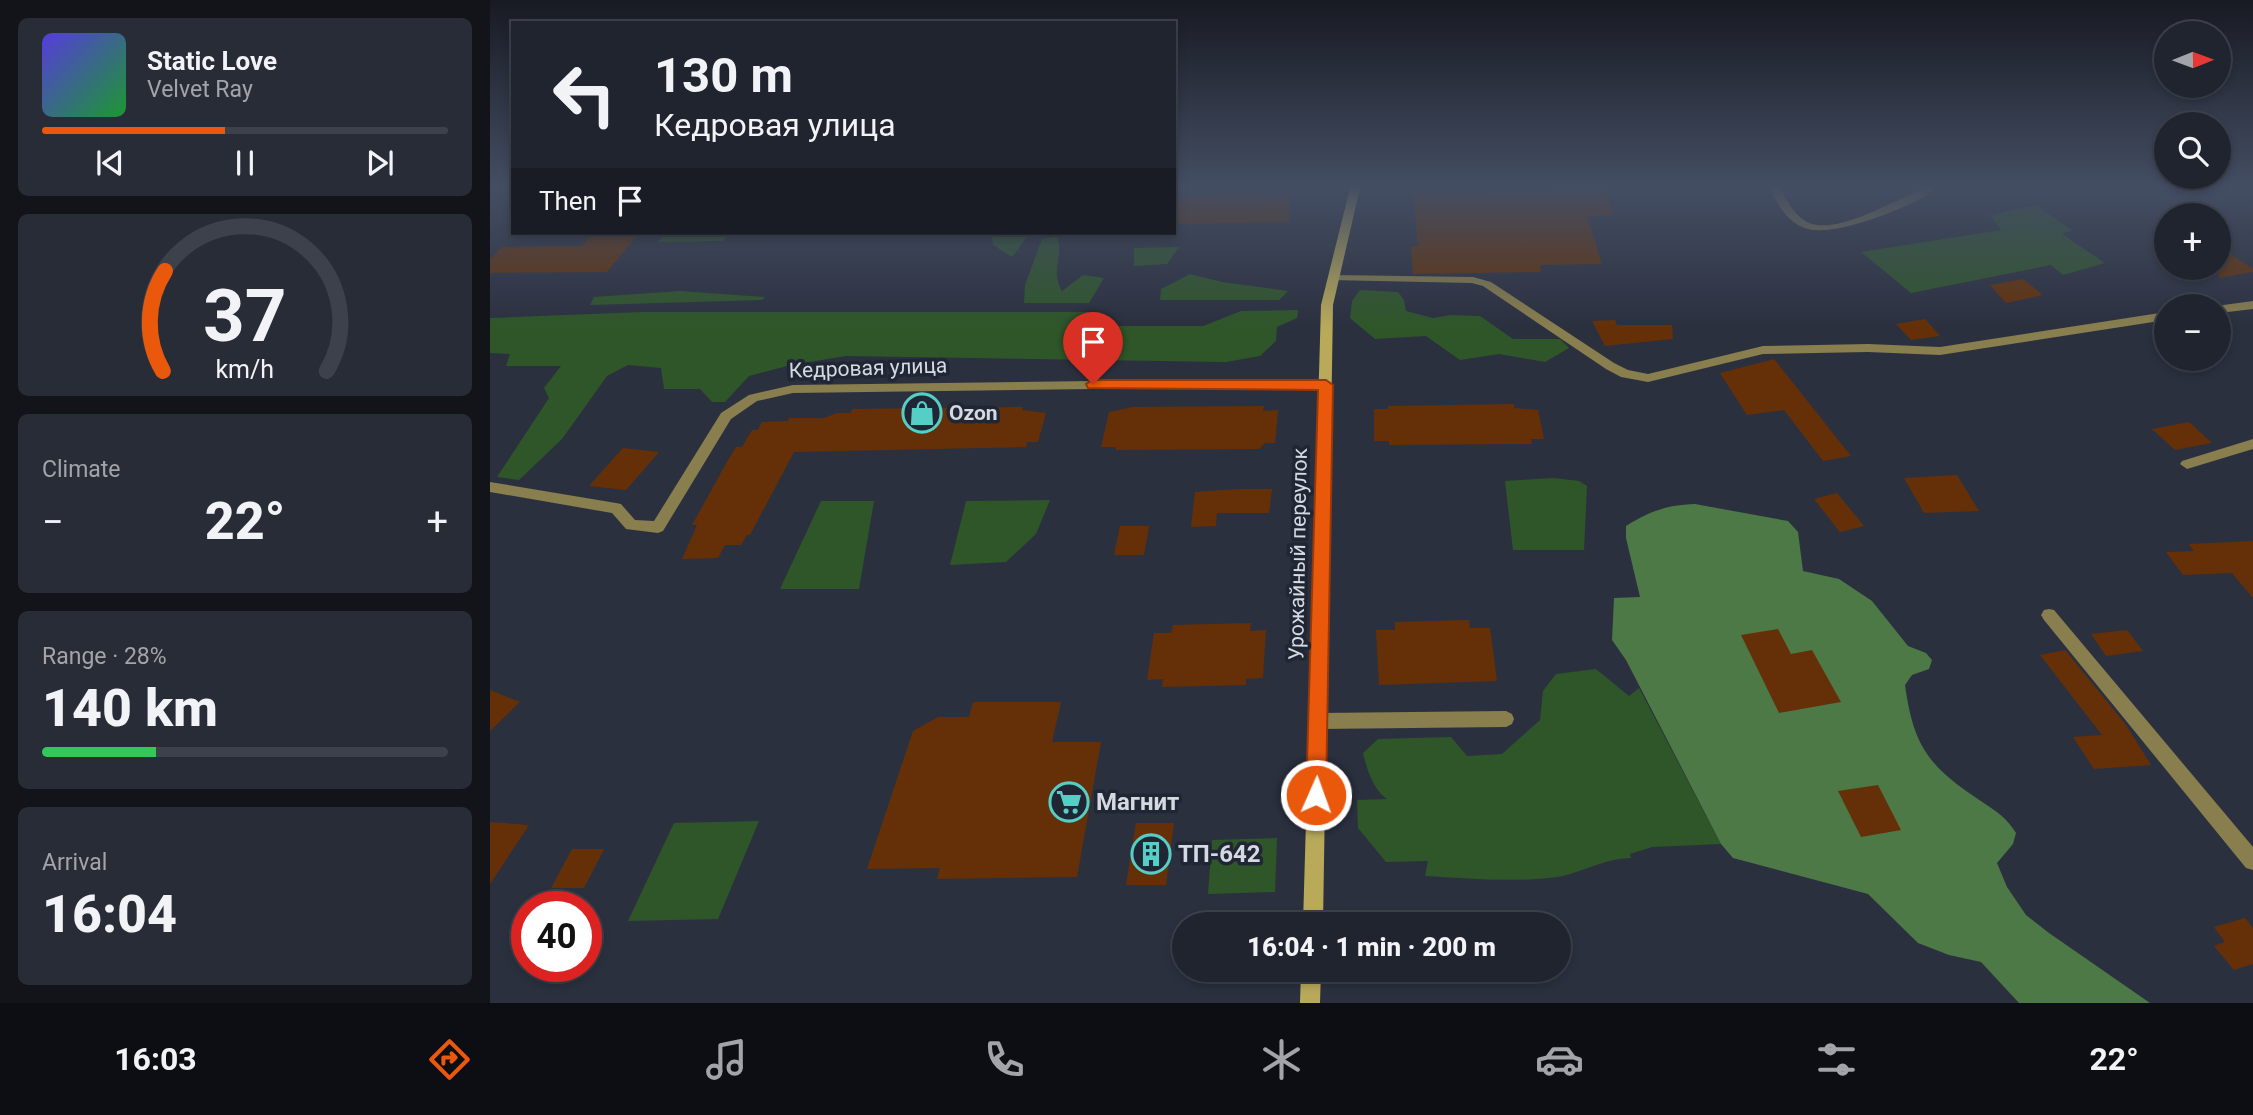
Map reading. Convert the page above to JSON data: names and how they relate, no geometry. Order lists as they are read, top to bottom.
{
  "streets": {
    "street": ["Кедровая улица", "Урожайный переулок"]
  },
  "crossings": [
    ["Кедровая улица", "Урожайный переулок"]
  ],
  "places": {
    "shop": ["Ozon"],
    "supermarket": ["Магнит"],
    "building": ["ТП-642"]
  },
  "north": "right",
  "page": {
    "map_buttons": ["+", "−"],
    "turn": ["130 m", "Кедровая улица"],
    "song": ["Static Love", "Velvet Ray"],
    "then": "Then",
    "tile": [
      "Climate",
      ["Range · 28%", "140 km"],
      ["Arrival", "16:04"]
    ],
    "heat": ["−", "22°", "+"],
    "limit": "40",
    "trip": "16:04 · 1 min · 200 m",
    "tabs": ["16:03", "22°"],
    "gauge": ["37", "km/h"]
  }
}
